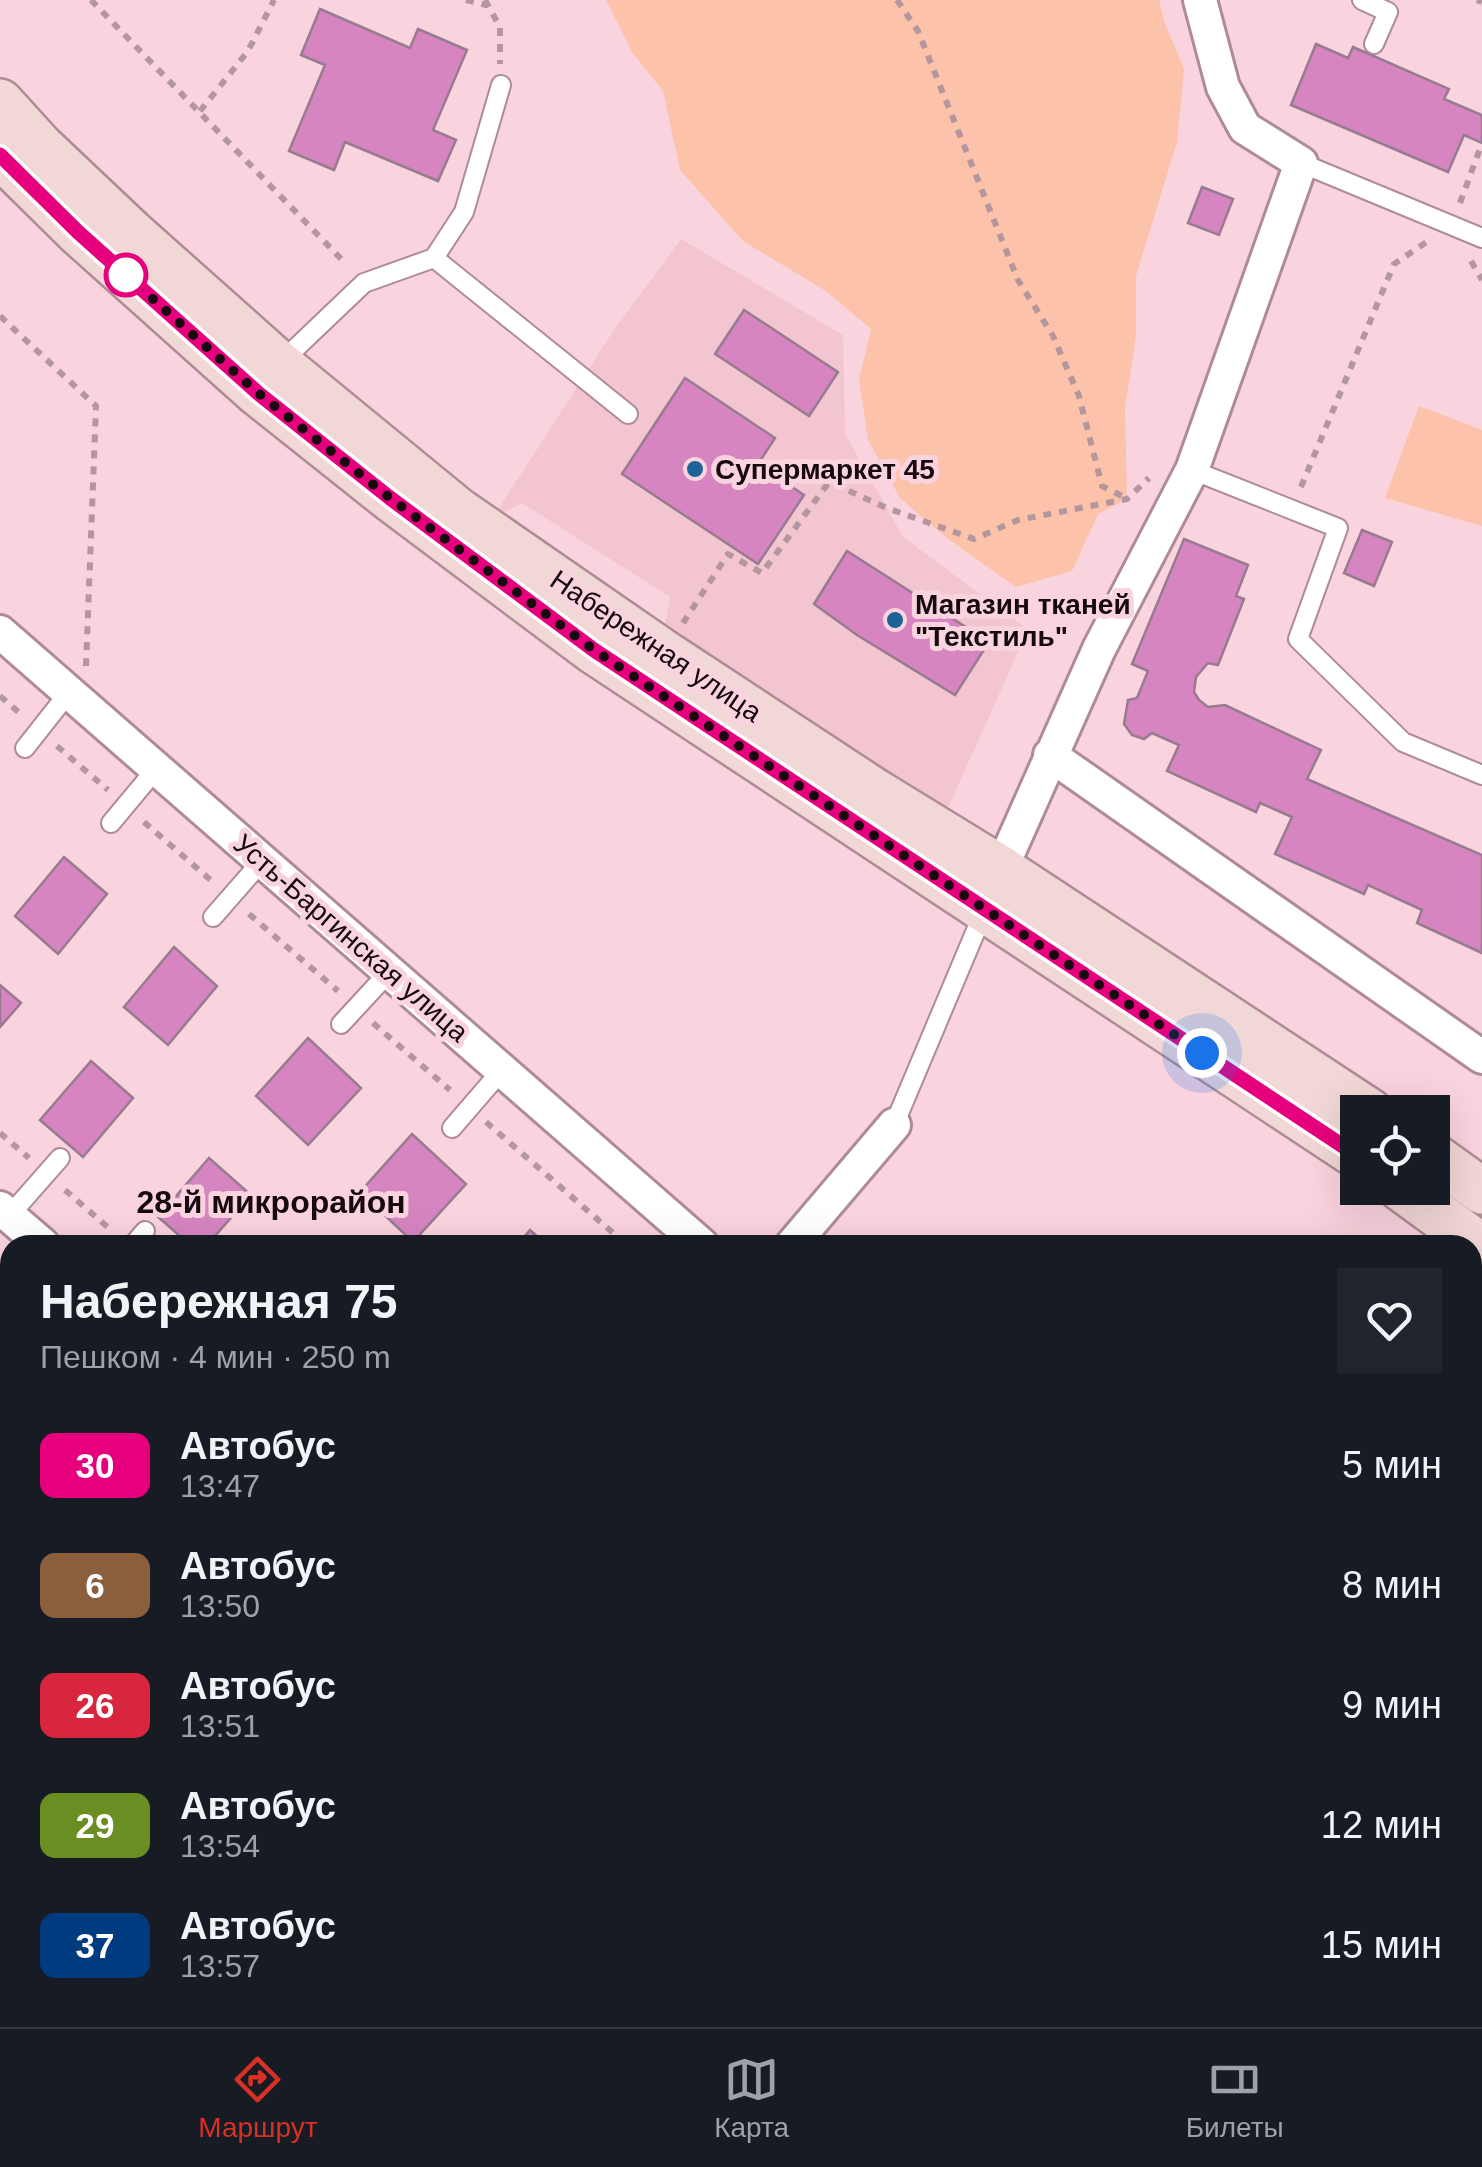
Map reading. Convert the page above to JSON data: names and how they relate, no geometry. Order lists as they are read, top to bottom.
{
  "streets": {
    "main road": ["Набережная улица"],
    "street": ["Усть-Баргинская улица"]
  },
  "districts": ["28-й микрорайон"],
  "places": ["Супермаркет 45", "Магазин тканей \"Текстиль\""],
  "lines": ["bus line 30"],
  "page": {
    "heading": ["Набережная 75", "Пешком · 4 мин · 250 m"],
    "list": [
      {
        "mark": "30",
        "name": "Автобус",
        "note": "13:47",
        "value": "5 мин"
      },
      {
        "mark": "6",
        "name": "Автобус",
        "note": "13:50",
        "value": "8 мин"
      },
      {
        "mark": "26",
        "name": "Автобус",
        "note": "13:51",
        "value": "9 мин"
      },
      {
        "mark": "29",
        "name": "Автобус",
        "note": "13:54",
        "value": "12 мин"
      },
      {
        "mark": "37",
        "name": "Автобус",
        "note": "13:57",
        "value": "15 мин"
      }
    ],
    "tabs": ["Маршрут", "Карта", "Билеты"]
  }
}
